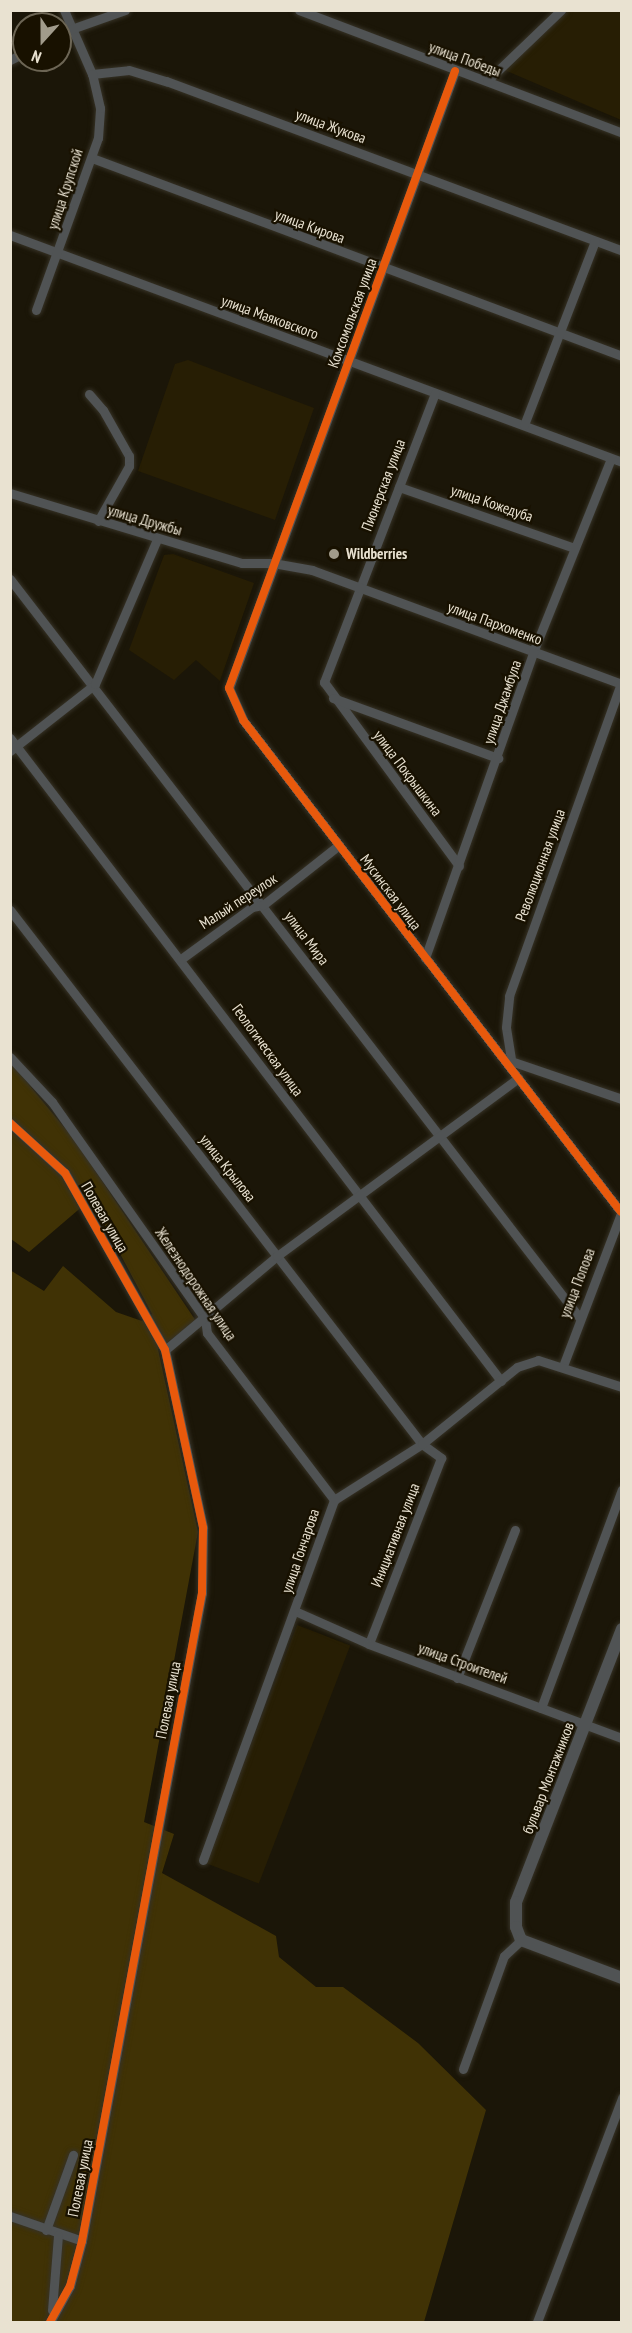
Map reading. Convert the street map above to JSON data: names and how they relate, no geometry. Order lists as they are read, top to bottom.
{
  "streets": {
    "street": [
      "улица Победы",
      "улица Жукова",
      "улица Крупской",
      "улица Кирова",
      "Комсомольская улица",
      "улица Маяковского",
      "Пионерская улица",
      "улица Кожедуба",
      "улица Дружбы",
      "улица Пархоменко",
      "улица Джамбула",
      "улица Покрышкина",
      "Революционная улица",
      "Мусинская улица",
      "Малый переулок",
      "улица Мира",
      "Геологическая улица",
      "улица Крылова",
      "Полевая улица",
      "улица Попова",
      "Железнодорожная улица",
      "Инициативная улица",
      "улица Гончарова",
      "улица Строителей",
      "бульвар Монтажников"
    ]
  },
  "crossings": [
    ["улица Победы", "Комсомольская улица"],
    ["улица Жукова", "улица Крупской"],
    ["улица Жукова", "Комсомольская улица"],
    ["улица Крупской", "улица Кирова"],
    ["улица Крупской", "улица Маяковского"],
    ["улица Кирова", "Комсомольская улица"],
    ["Комсомольская улица", "улица Маяковского"],
    ["Комсомольская улица", "улица Дружбы"],
    ["Комсомольская улица", "Мусинская улица"],
    ["улица Маяковского", "Пионерская улица"],
    ["улица Маяковского", "улица Джамбула"],
    ["Пионерская улица", "улица Кожедуба"],
    ["Пионерская улица", "улица Дружбы"],
    ["Пионерская улица", "улица Пархоменко"],
    ["Пионерская улица", "улица Покрышкина"],
    ["улица Кожедуба", "улица Джамбула"],
    ["улица Дружбы", "улица Пархоменко"],
    ["улица Дружбы", "улица Покрышкина"],
    ["улица Дружбы", "Мусинская улица"],
    ["улица Пархоменко", "улица Джамбула"],
    ["улица Пархоменко", "улица Покрышкина"],
    ["улица Пархоменко", "Революционная улица"],
    ["улица Джамбула", "улица Покрышкина"],
    ["улица Джамбула", "Мусинская улица"],
    ["Революционная улица", "Мусинская улица"],
    ["Мусинская улица", "Малый переулок"],
    ["Мусинская улица", "улица Попова"],
    ["Малый переулок", "улица Мира"],
    ["Малый переулок", "Геологическая улица"],
    ["улица Мира", "улица Попова"],
    ["Геологическая улица", "улица Гончарова"],
    ["улица Крылова", "Инициативная улица"],
    ["улица Крылова", "улица Гончарова"],
    ["улица Попова", "улица Гончарова"],
    ["Железнодорожная улица", "улица Гончарова"],
    ["Инициативная улица", "улица Гончарова"],
    ["Инициативная улица", "улица Строителей"],
    ["улица Гончарова", "улица Строителей"],
    ["улица Строителей", "бульвар Монтажников"]
  ],
  "places": ["Wildberries"],
  "north": "bottom"
}
